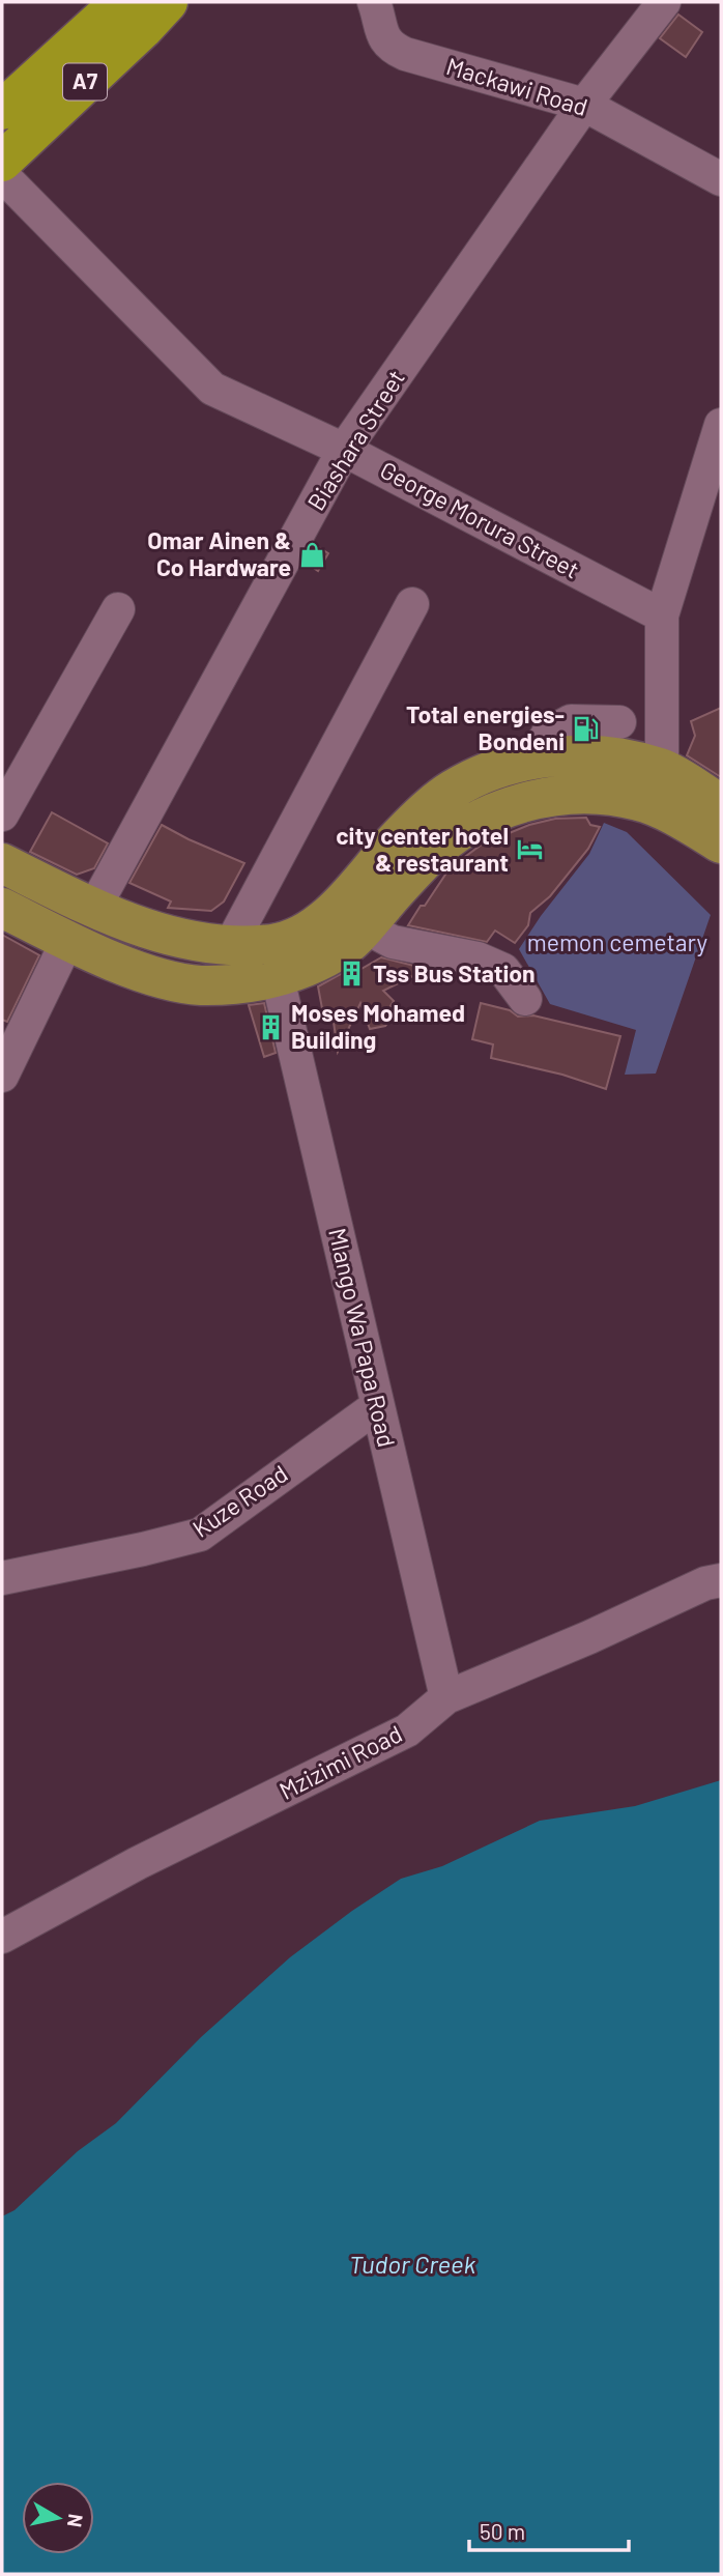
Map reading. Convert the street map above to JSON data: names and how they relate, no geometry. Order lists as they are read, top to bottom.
{
  "streets": {
    "highway": ["A7"],
    "street": [
      "Mackawi Road",
      "Biashara Street",
      "George Morura Street",
      "Mlango Wa Papa Road",
      "Kuze Road",
      "Mzizimi Road"
    ]
  },
  "crossings": [
    ["Mackawi Road", "Biashara Street"],
    ["Biashara Street", "George Morura Street"],
    ["Mlango Wa Papa Road", "Kuze Road"],
    ["Mlango Wa Papa Road", "Mzizimi Road"]
  ],
  "water": ["Tudor Creek"],
  "parks": ["memon cemetary"],
  "places": {
    "shop": ["Omar Ainen & Co Hardware"],
    "fuel station": ["Total energies- Bondeni"],
    "hotel": ["city center hotel & restaurant"],
    "building": ["Tss Bus Station", "Moses Mohamed Building"]
  },
  "scale_bar": "50 m",
  "north": "right"
}
